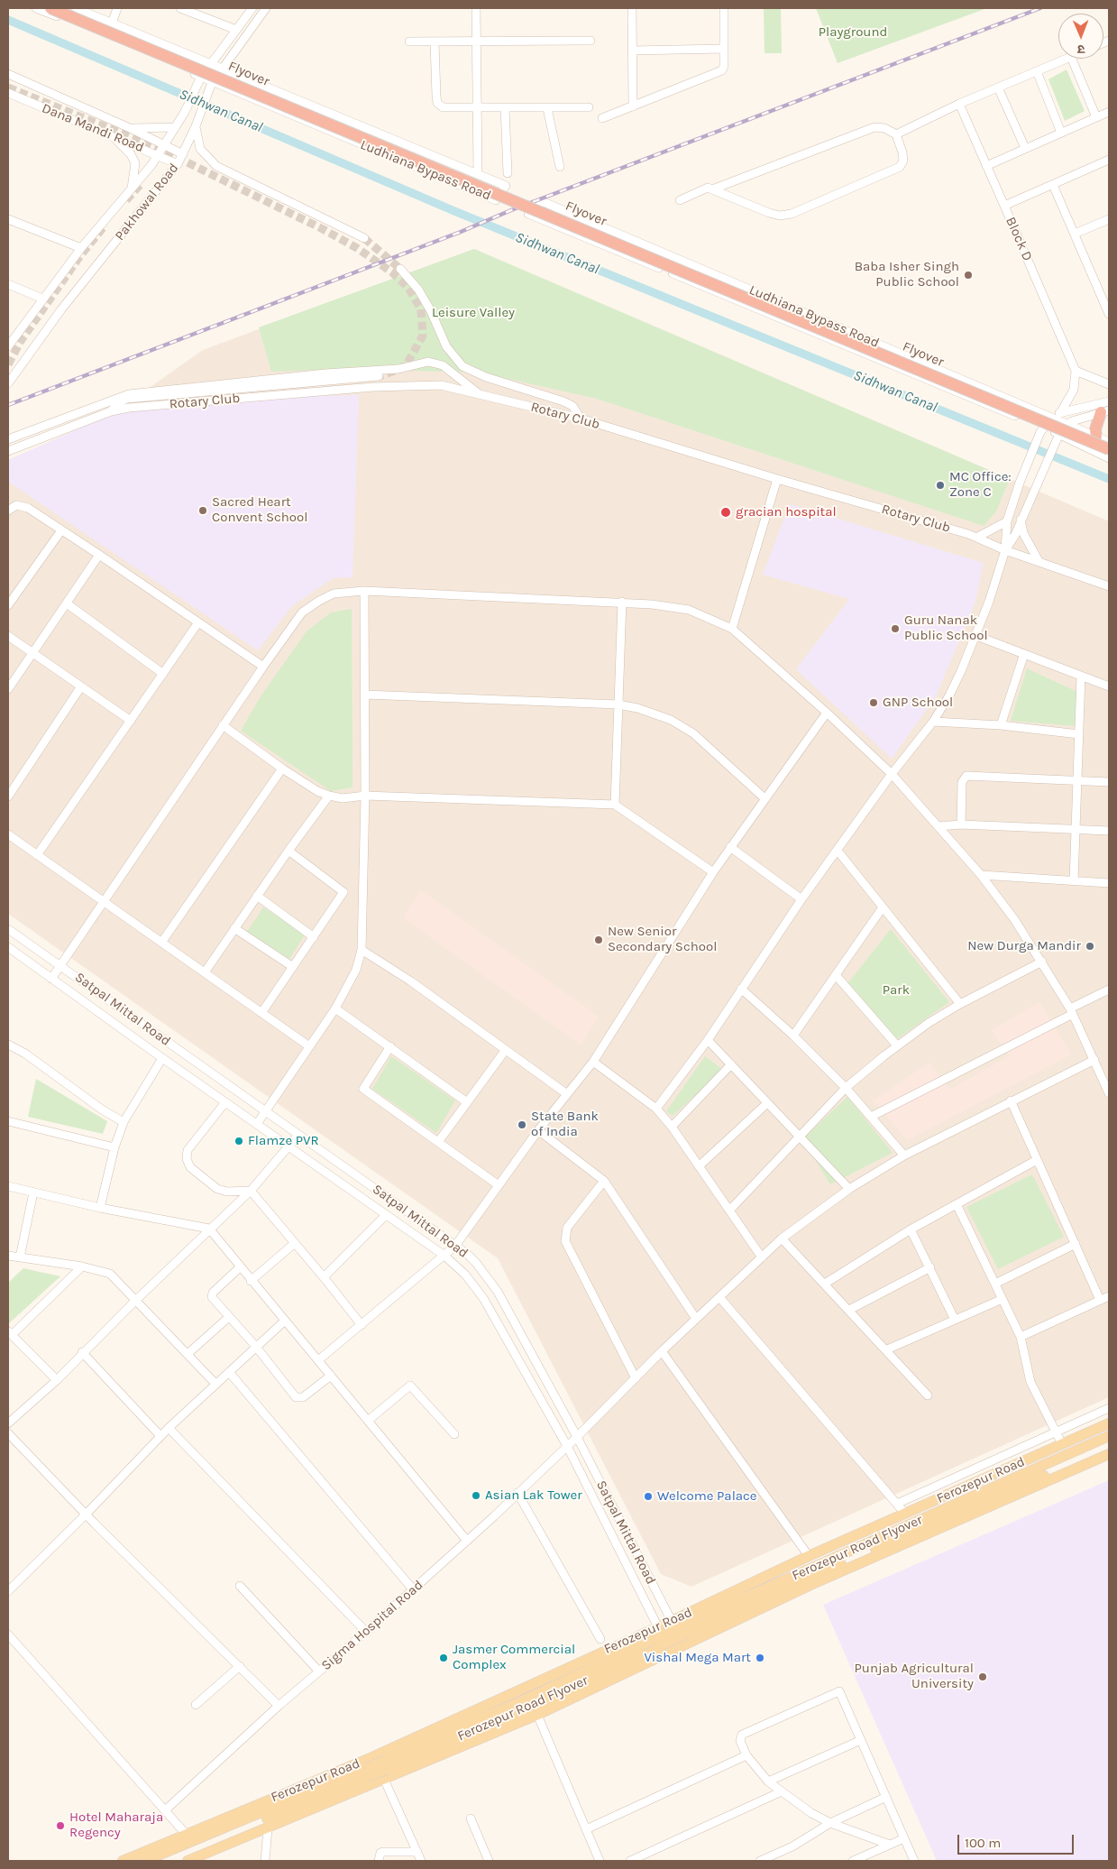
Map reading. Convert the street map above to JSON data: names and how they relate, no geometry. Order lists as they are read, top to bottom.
{
  "streets": {
    "highway": ["Flyover"],
    "main road": ["Ferozepur Road", "Ferozepur Road Flyover"],
    "street": [
      "Dana Mandi Road",
      "Ludhiana Bypass Road",
      "Pakhowal Road",
      "Block D",
      "Rotary Club",
      "Satpal Mittal Road",
      "Sigma Hospital Road"
    ]
  },
  "crossings": [
    ["Dana Mandi Road", "Pakhowal Road"],
    ["Ludhiana Bypass Road", "Pakhowal Road"],
    ["Satpal Mittal Road", "Ferozepur Road"],
    ["Satpal Mittal Road", "Ferozepur Road Flyover"],
    ["Satpal Mittal Road", "Sigma Hospital Road"],
    ["Ferozepur Road", "Ferozepur Road Flyover"]
  ],
  "water": ["Sidhwan Canal"],
  "parks": ["Playground", "Leisure Valley", "Park"],
  "places": [
    "Baba Isher Singh Public School",
    "MC Office: Zone C",
    "Sacred Heart Convent School",
    "gracian hospital",
    "Guru Nanak Public School",
    "GNP School",
    "New Senior Secondary School",
    "New Durga Mandir",
    "State Bank of India",
    "Flamze PVR",
    "Asian Lak Tower",
    "Welcome Palace",
    "Jasmer Commercial Complex",
    "Vishal Mega Mart",
    "Punjab Agricultural University",
    "Hotel Maharaja Regency"
  ],
  "scale_bar": "100 m",
  "north": "bottom"
}
